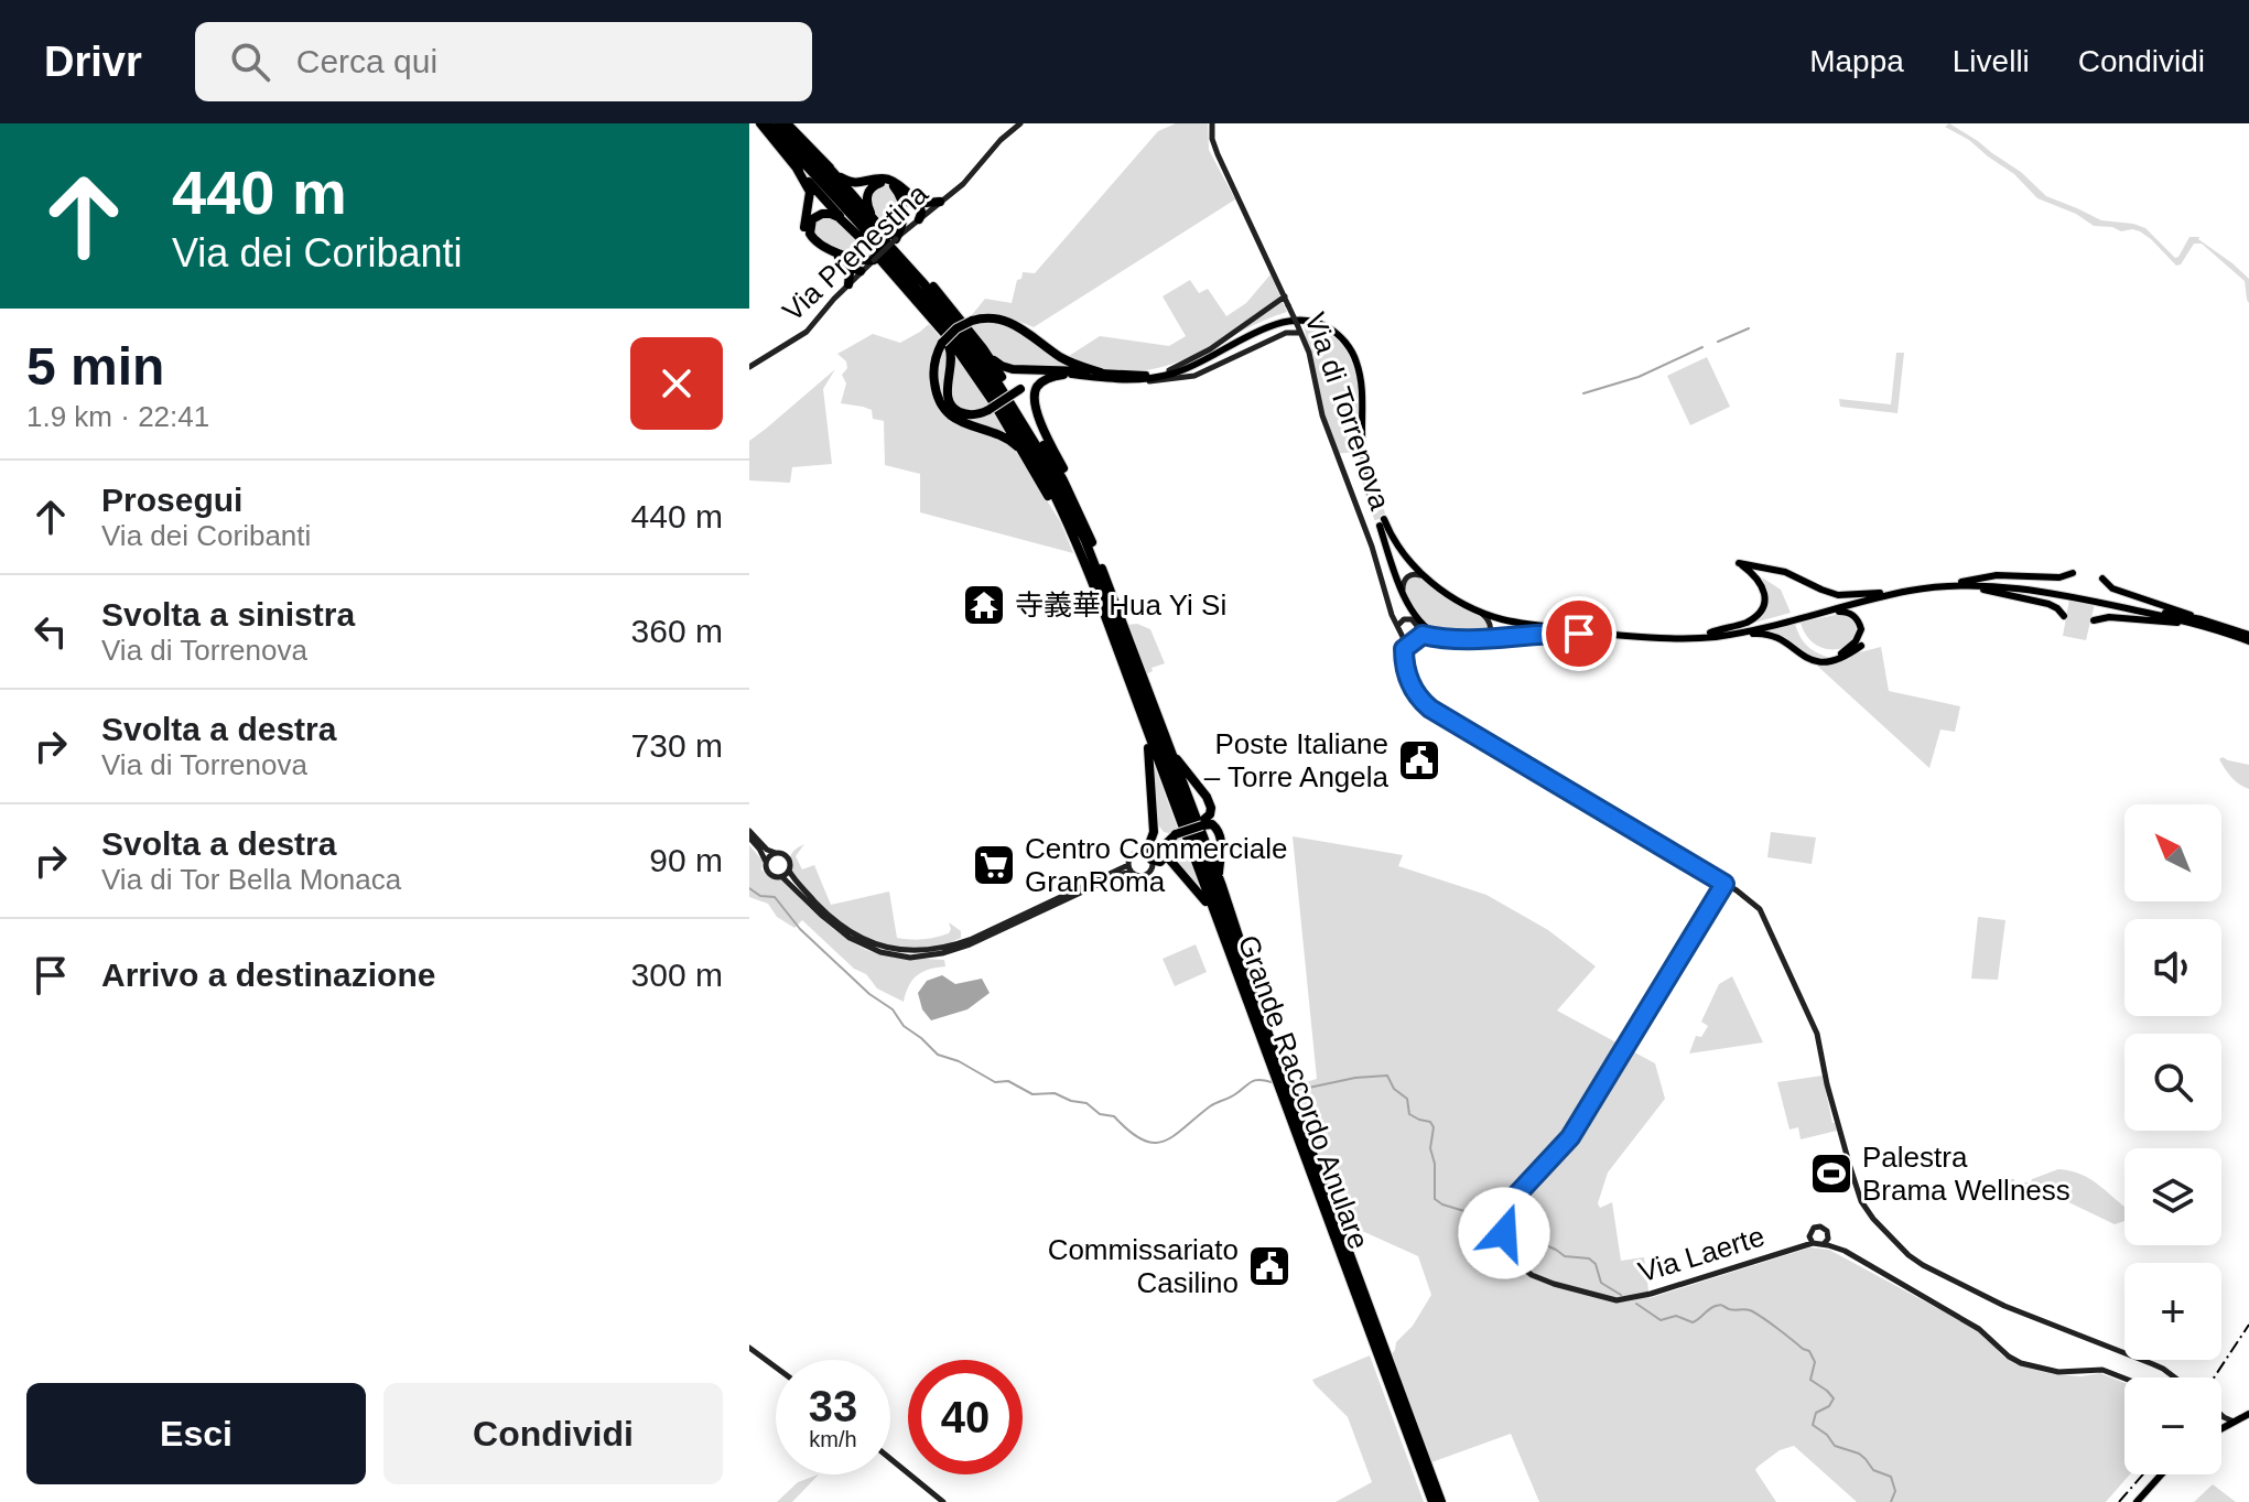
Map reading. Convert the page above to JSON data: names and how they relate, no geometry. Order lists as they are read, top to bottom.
{
  "streets": {
    "highway": ["Grande Raccordo Anulare"],
    "street": ["Via Prenestina", "Via di Torrenova", "Via Laerte"]
  },
  "places": {
    "temple": ["寺義華 Hua Yi Si"],
    "public building": ["Poste Italiane – Torre Angela", "Commissariato Casilino"],
    "supermarket": ["Centro Commerciale GranRoma"],
    "sports": ["Palestra Brama Wellness"]
  },
  "north": "top left",
  "page": {
    "header": "Drivr",
    "search": "Cerca qui",
    "nav": ["Mappa", "Livelli", "Condividi"],
    "turn": ["440 m", "Via dei Coribanti"],
    "heading": ["5 min", "1.9 km · 22:41"],
    "list": [
      {
        "name": "Prosegui",
        "note": "Via dei Coribanti",
        "value": "440 m"
      },
      {
        "name": "Svolta a sinistra",
        "note": "Via di Torrenova",
        "value": "360 m"
      },
      {
        "name": "Svolta a destra",
        "note": "Via di Torrenova",
        "value": "730 m"
      },
      {
        "name": "Svolta a destra",
        "note": "Via di Tor Bella Monaca",
        "value": "90 m"
      },
      {
        "name": "Arrivo a destinazione",
        "value": "300 m"
      }
    ],
    "map_buttons": ["+", "−"],
    "speed": "33 km/h",
    "limit": "40",
    "buttons": ["Esci", "Condividi"]
  }
}
